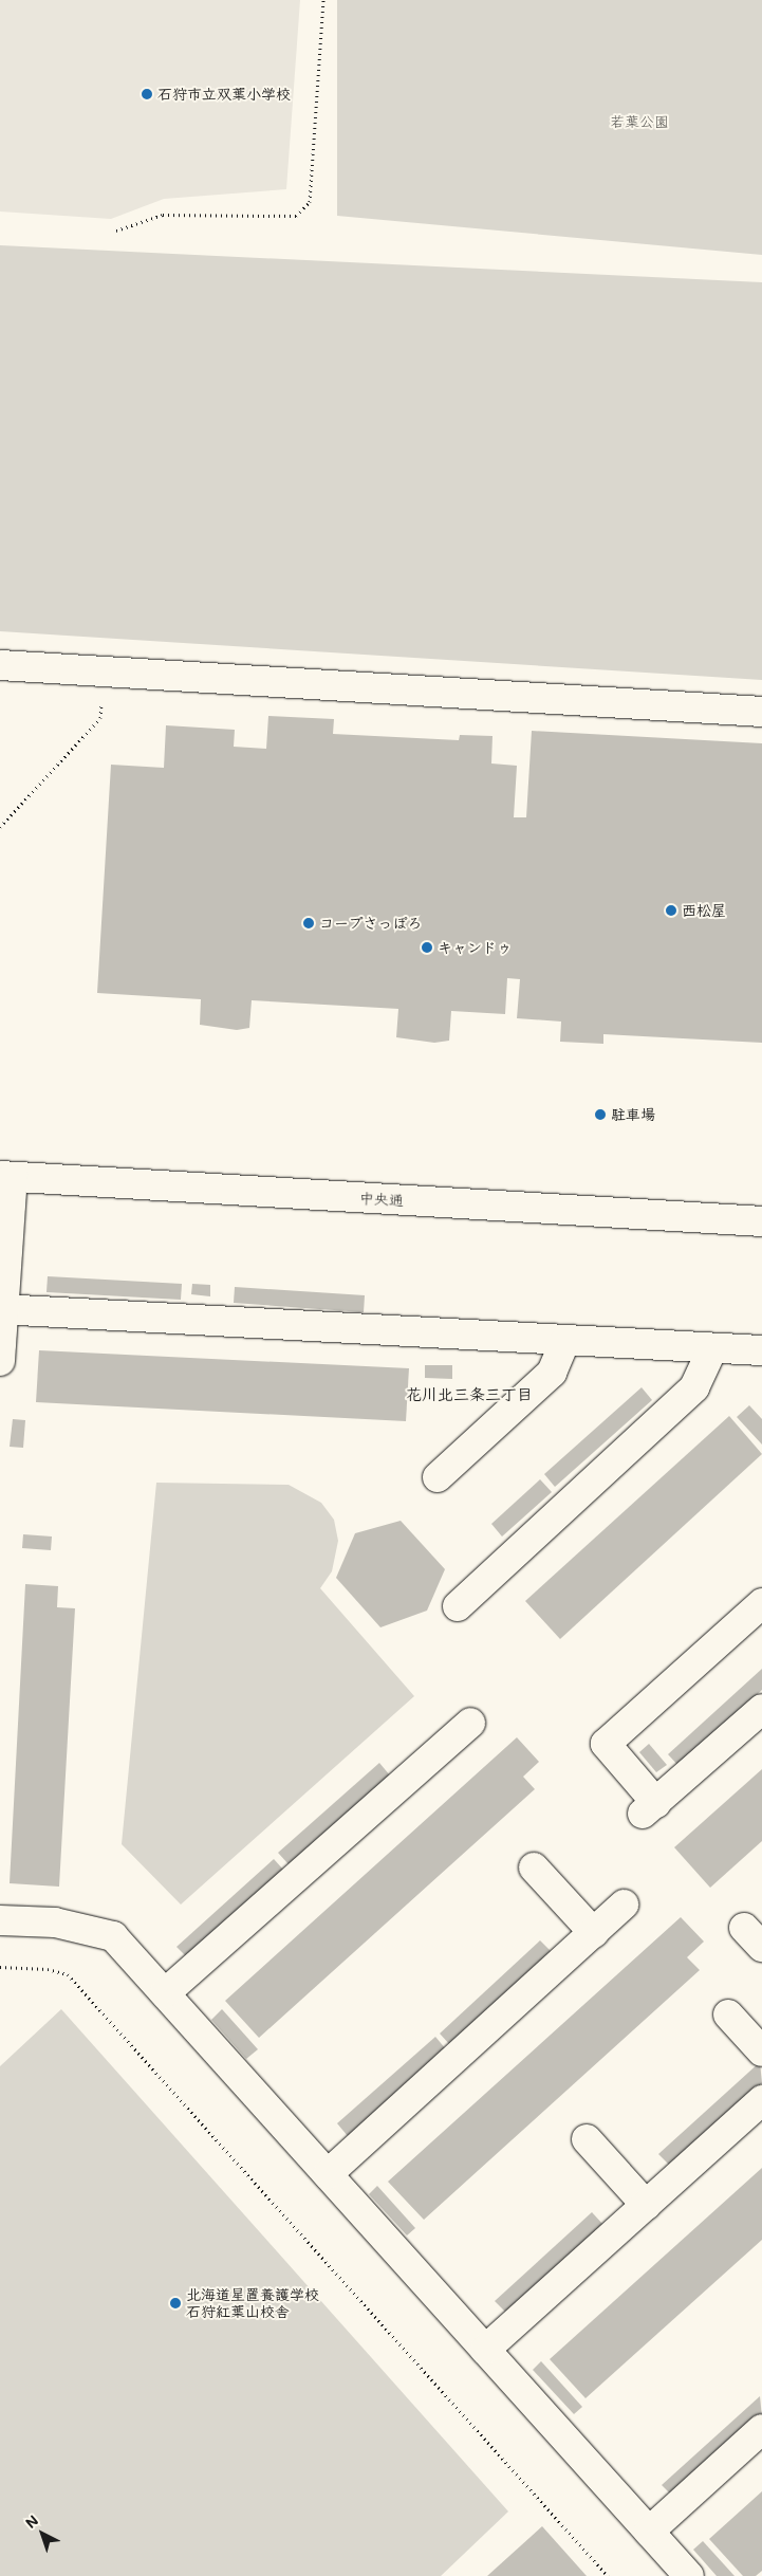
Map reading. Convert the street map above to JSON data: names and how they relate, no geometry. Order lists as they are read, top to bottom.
{
  "streets": {
    "street": ["中央通"]
  },
  "districts": ["花川北三条三丁目"],
  "parks": ["若葉公園"],
  "places": [
    "石狩市立双葉小学校",
    "西松屋",
    "コープさっぽろ",
    "キャンドゥ",
    "駐車場",
    "北海道星置養護学校 石狩紅葉山校舎"
  ],
  "north": "top left"
}
